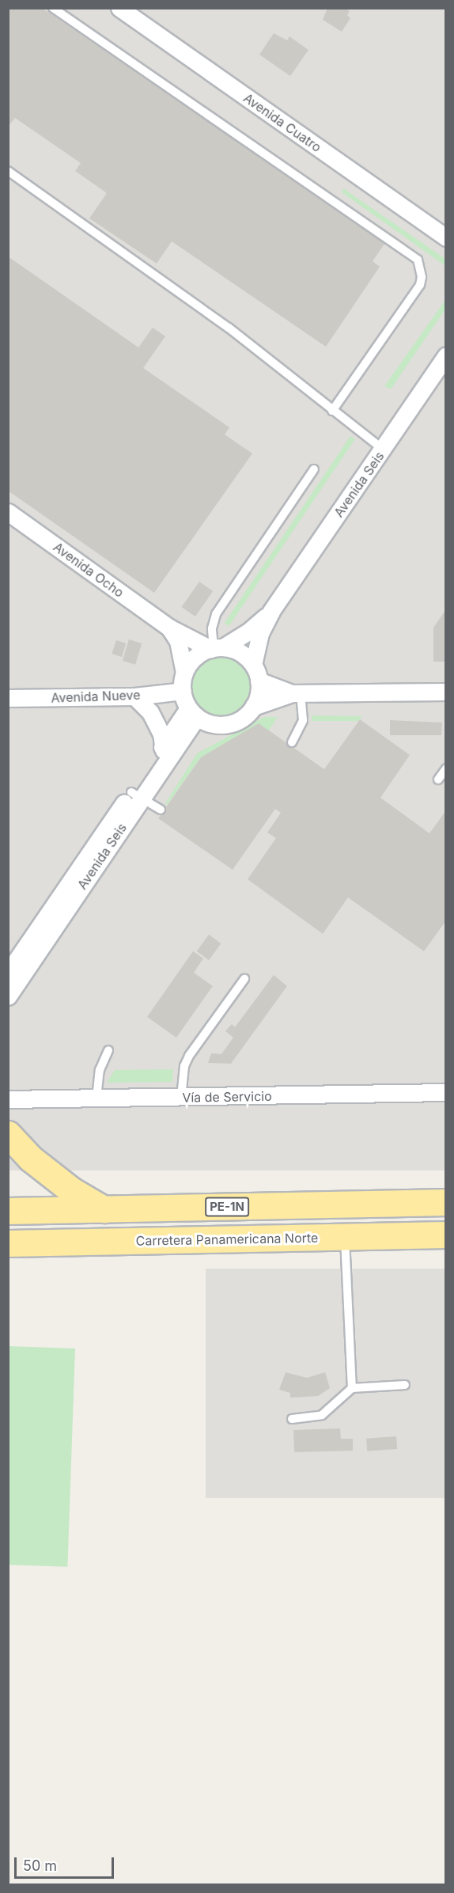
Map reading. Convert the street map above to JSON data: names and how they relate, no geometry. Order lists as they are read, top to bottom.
{
  "streets": {
    "highway": ["PE-1N", "Carretera Panamericana Norte"],
    "street": [
      "Avenida Cuatro",
      "Avenida Seis",
      "Avenida Ocho",
      "Avenida Nueve",
      "Vía de Servicio"
    ]
  },
  "crossings": [
    ["Avenida Seis", "Avenida Ocho"],
    ["Avenida Seis", "Avenida Nueve"],
    ["Avenida Ocho", "Avenida Nueve"]
  ],
  "scale_bar": "50 m"
}
